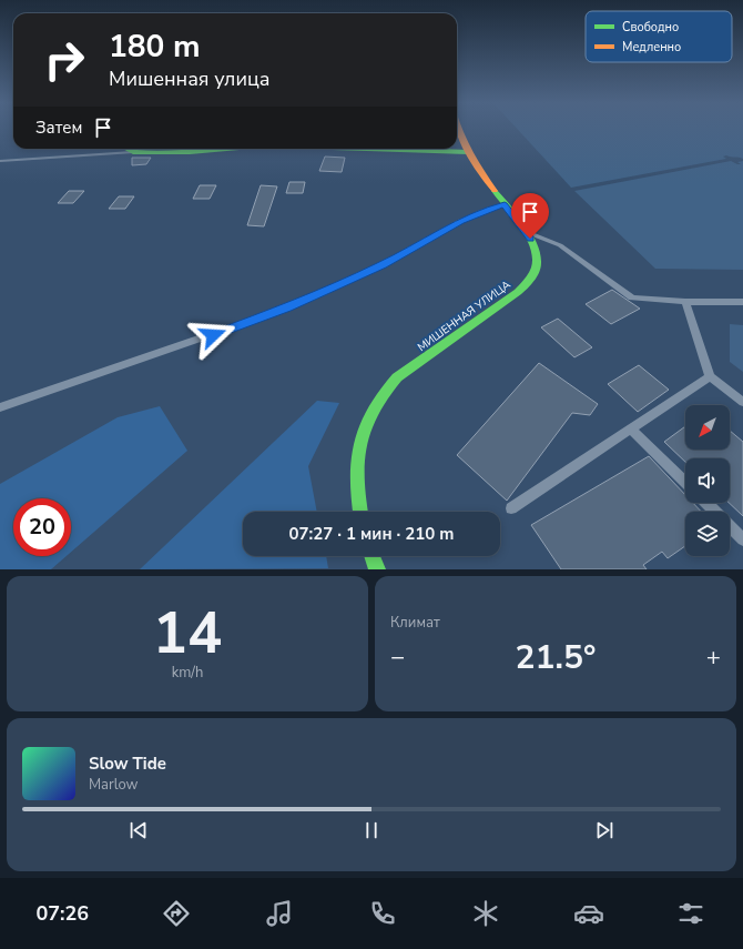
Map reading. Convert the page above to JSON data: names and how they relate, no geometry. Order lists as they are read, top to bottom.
{
  "streets": {
    "main road": ["МИШЕННАЯ УЛИЦА"]
  },
  "legend": ["Свободно", "Медленно"],
  "north": "bottom left",
  "page": {
    "turn": ["180 m", "Мишенная улица"],
    "then": "Затем",
    "limit": "20",
    "trip": "07:27 · 1 мин · 210 m",
    "tile": [
      ["14", "km/h"],
      "Климат"
    ],
    "heat": ["−", "21.5°", "+"],
    "song": ["Slow Tide", "Marlow"],
    "tabs": "07:26"
  }
}
